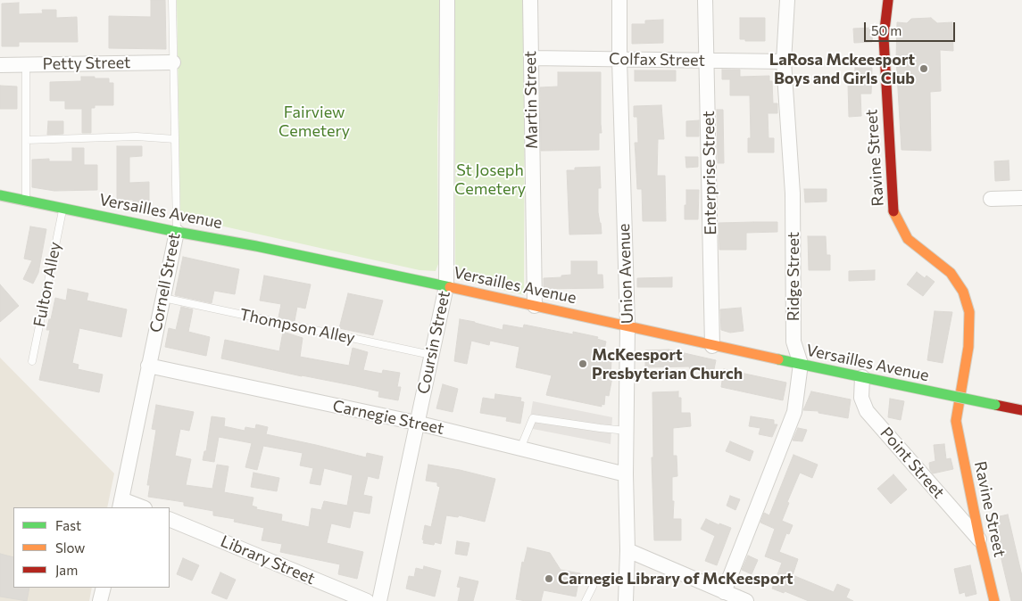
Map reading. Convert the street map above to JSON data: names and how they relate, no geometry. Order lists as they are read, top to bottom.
{
  "streets": {
    "street": [
      "Colfax Street",
      "Petty Street",
      "Martin Street",
      "Ravine Street",
      "Enterprise Street",
      "Versailles Avenue",
      "Union Avenue",
      "Ridge Street",
      "Cornell Street",
      "Coursin Street",
      "Carnegie Street",
      "Point Street",
      "Library Street"
    ],
    "lane": ["Fulton Alley", "Thompson Alley"]
  },
  "crossings": [
    ["Colfax Street", "Martin Street"],
    ["Colfax Street", "Enterprise Street"],
    ["Colfax Street", "Union Avenue"],
    ["Colfax Street", "Ridge Street"],
    ["Petty Street", "Cornell Street"],
    ["Martin Street", "Versailles Avenue"],
    ["Ravine Street", "Point Street"],
    ["Enterprise Street", "Versailles Avenue"],
    ["Versailles Avenue", "Union Avenue"],
    ["Versailles Avenue", "Ridge Street"],
    ["Versailles Avenue", "Cornell Street"],
    ["Versailles Avenue", "Fulton Alley"],
    ["Versailles Avenue", "Coursin Street"],
    ["Versailles Avenue", "Point Street"],
    ["Union Avenue", "Carnegie Street"],
    ["Cornell Street", "Thompson Alley"],
    ["Cornell Street", "Carnegie Street"],
    ["Thompson Alley", "Coursin Street"],
    ["Coursin Street", "Carnegie Street"]
  ],
  "parks": ["Fairview Cemetery", "St Joseph Cemetery"],
  "places": ["LaRosa Mckeesport Boys and Girls Club", "McKeesport Presbyterian Church", "Carnegie Library of McKeesport"],
  "legend": ["Fast", "Slow", "Jam"],
  "scale_bar": "50 m"
}
